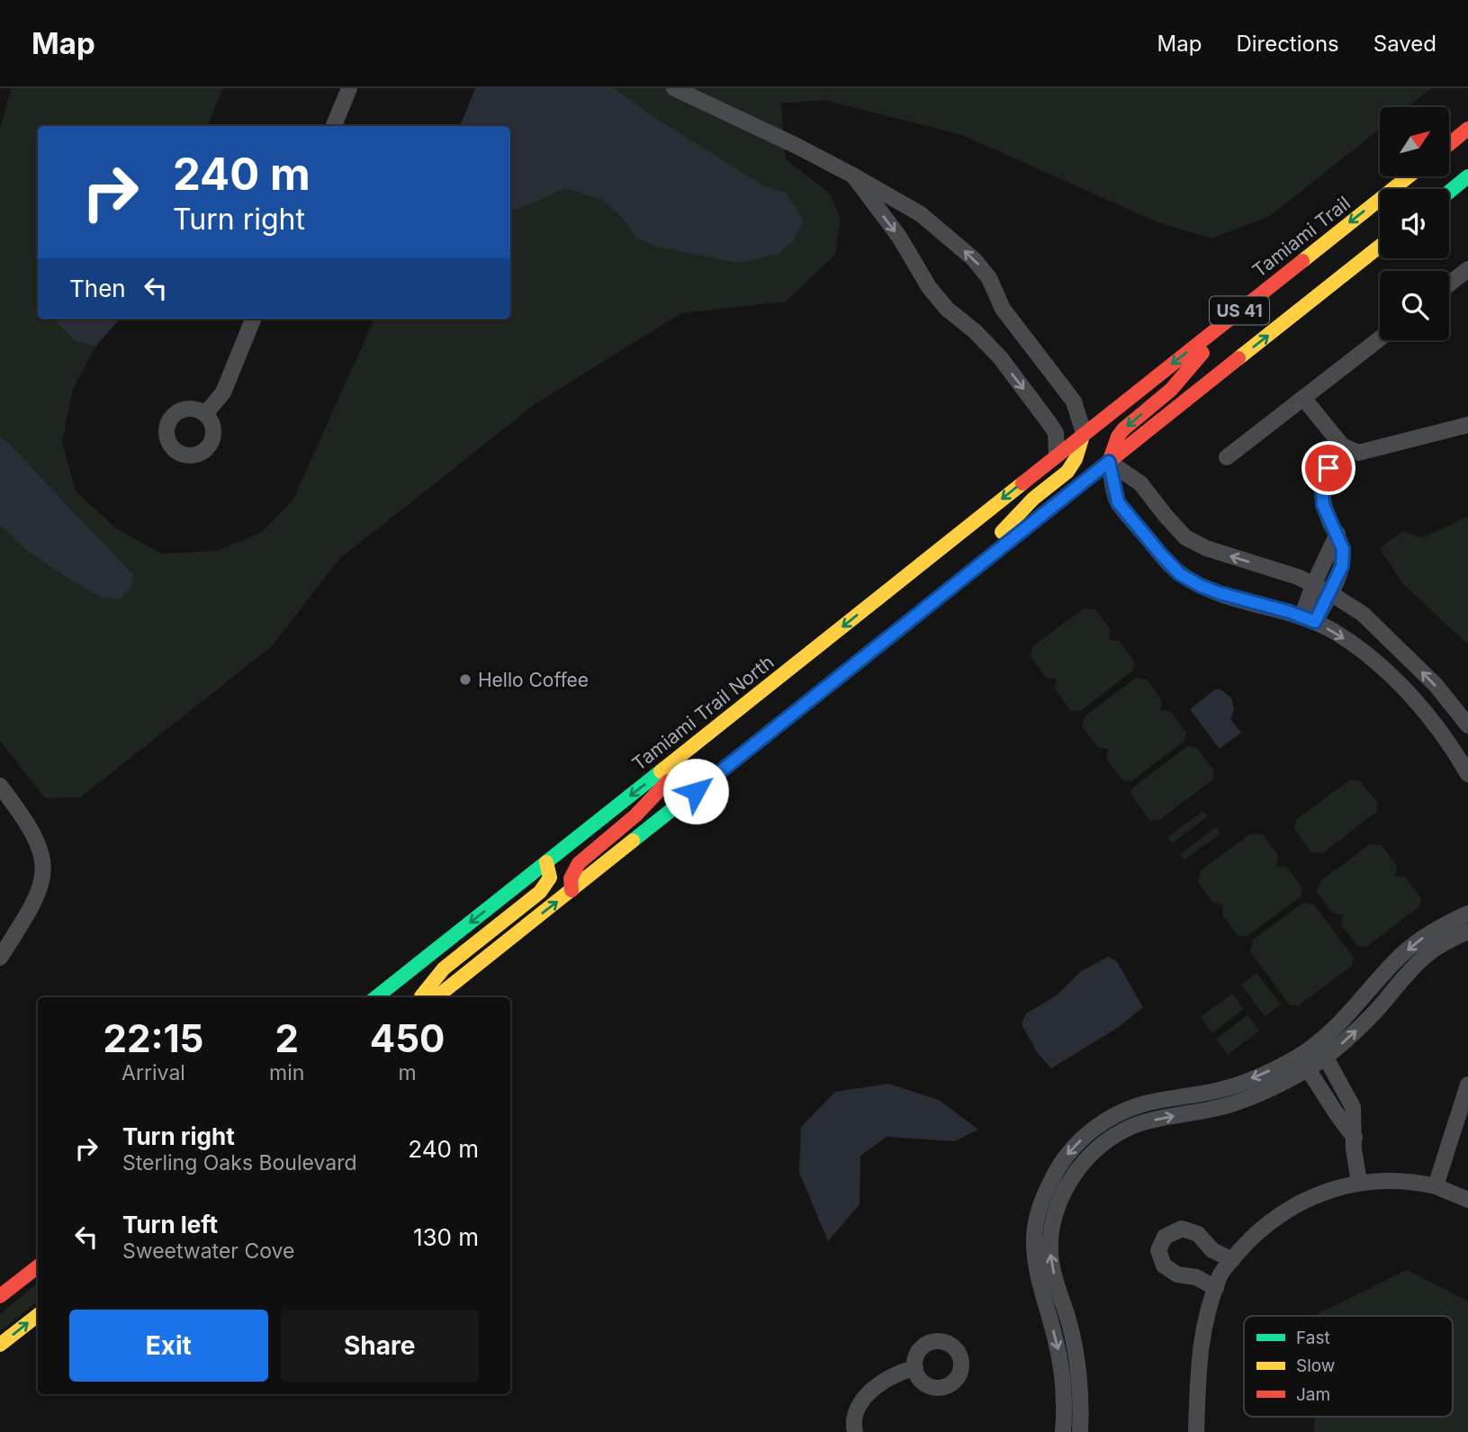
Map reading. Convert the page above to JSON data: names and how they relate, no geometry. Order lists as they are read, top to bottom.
{
  "streets": {
    "main road": ["Tamiami Trail", "US 41", "Tamiami Trail North"]
  },
  "crossings": [
    ["Tamiami Trail", "Tamiami Trail North"]
  ],
  "places": ["Hello Coffee"],
  "legend": ["Fast", "Slow", "Jam"],
  "north": "top right",
  "page": {
    "header": "Map",
    "nav": ["Map", "Directions", "Saved"],
    "turn": ["240 m", "Turn right"],
    "then": "Then",
    "eta": [
      "22:15",
      "Arrival",
      "2",
      "min",
      "450",
      "m"
    ],
    "list": [
      {
        "name": "Turn right",
        "note": "Sterling Oaks Boulevard",
        "value": "240 m"
      },
      {
        "name": "Turn left",
        "note": "Sweetwater Cove",
        "value": "130 m"
      }
    ],
    "buttons": ["Exit", "Share"]
  }
}
